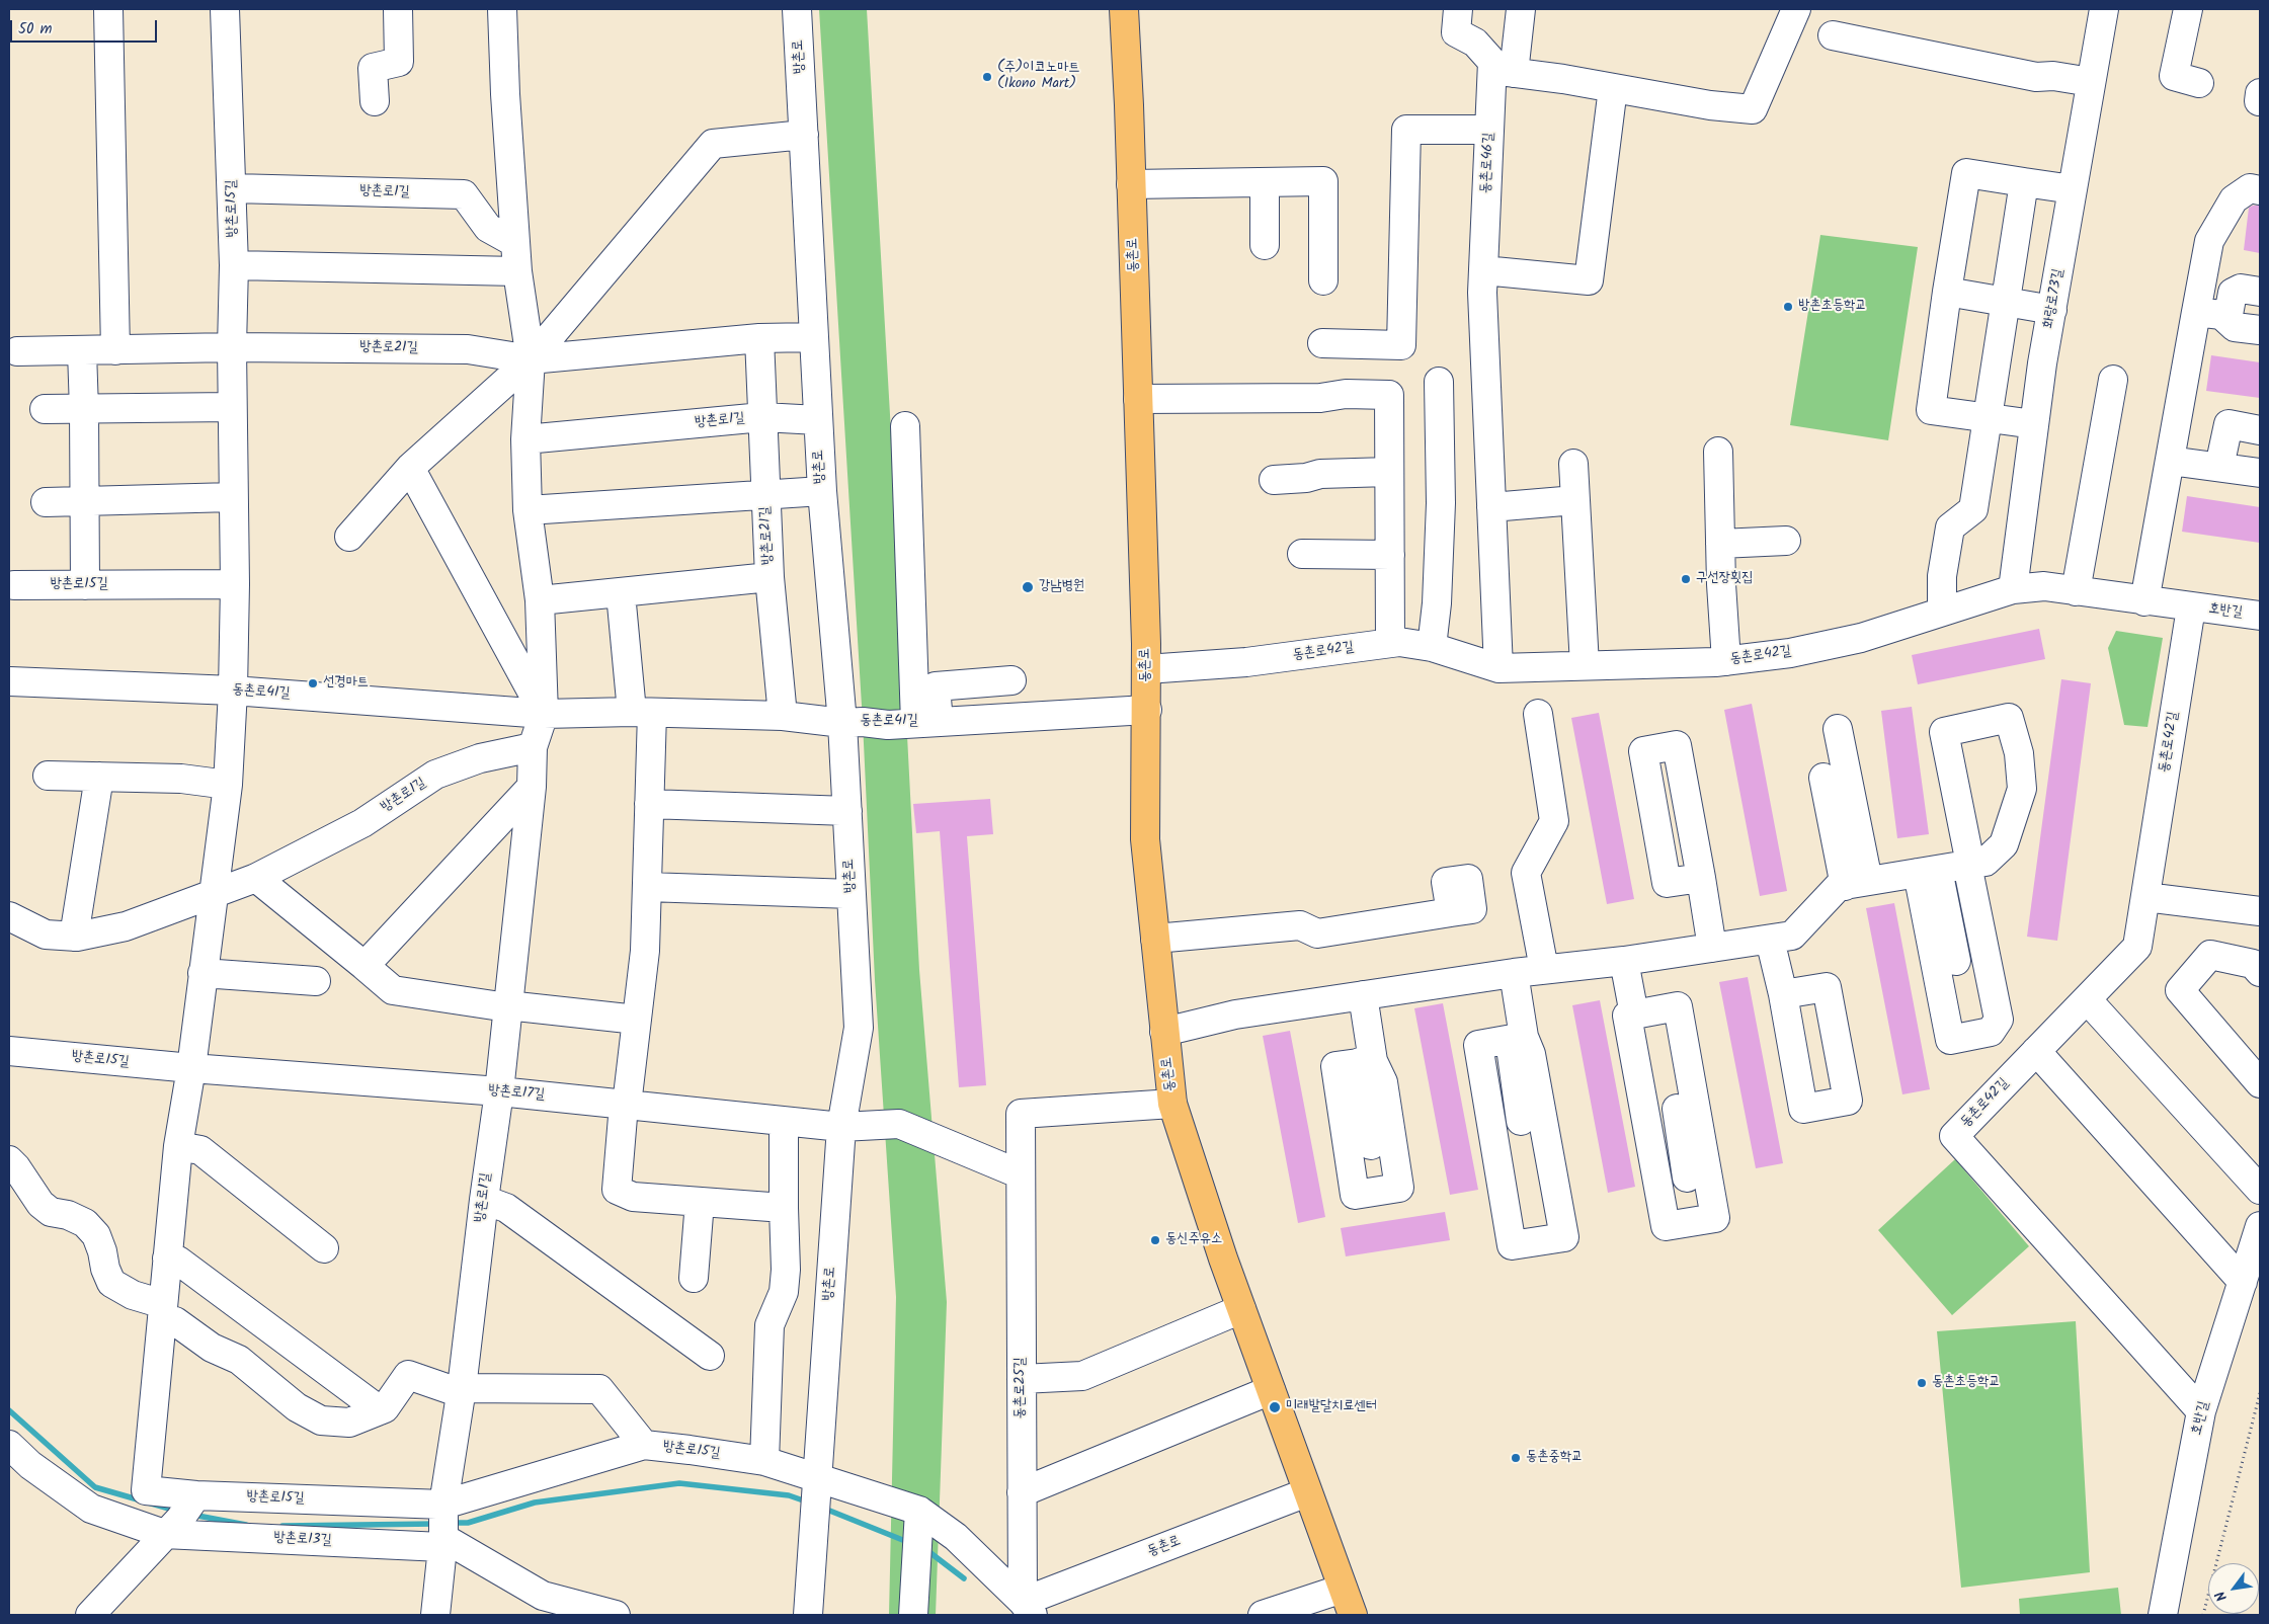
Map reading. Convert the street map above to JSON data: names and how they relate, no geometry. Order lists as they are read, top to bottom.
{
  "streets": {
    "main road": ["동촌로"],
    "street": [
      "방촌로",
      "동촌로46길",
      "방촌로1길",
      "방촌로15길",
      "화랑로73길",
      "방촌로21길",
      "호반길",
      "동촌로42길",
      "동촌로41길",
      "방촌로17길",
      "동촌로25길",
      "방촌로13길"
    ]
  },
  "crossings": [
    ["방촌로", "방촌로1길"],
    ["방촌로", "방촌로15길"],
    ["방촌로", "방촌로21길"],
    ["방촌로", "동촌로41길"],
    ["방촌로", "방촌로17길"],
    ["방촌로1길", "방촌로15길"],
    ["방촌로1길", "방촌로21길"],
    ["방촌로1길", "동촌로41길"],
    ["방촌로1길", "방촌로17길"],
    ["방촌로1길", "방촌로13길"],
    ["방촌로15길", "방촌로21길"],
    ["방촌로15길", "동촌로41길"],
    ["방촌로15길", "방촌로17길"],
    ["동촌로", "동촌로42길"],
    ["동촌로", "동촌로41길"],
    ["동촌로", "동촌로25길"],
    ["화랑로73길", "동촌로42길"],
    ["호반길", "동촌로42길"]
  ],
  "places": [
    "(주)이코노마트 (Ikono Mart)",
    "방촌초등학교",
    "구선장횟집",
    "강남병원",
    "선경마트",
    "동신주유소",
    "동촌초등학교",
    "미래발달치료센터",
    "동촌중학교"
  ],
  "scale_bar": "50 m",
  "north": "bottom left"
}
